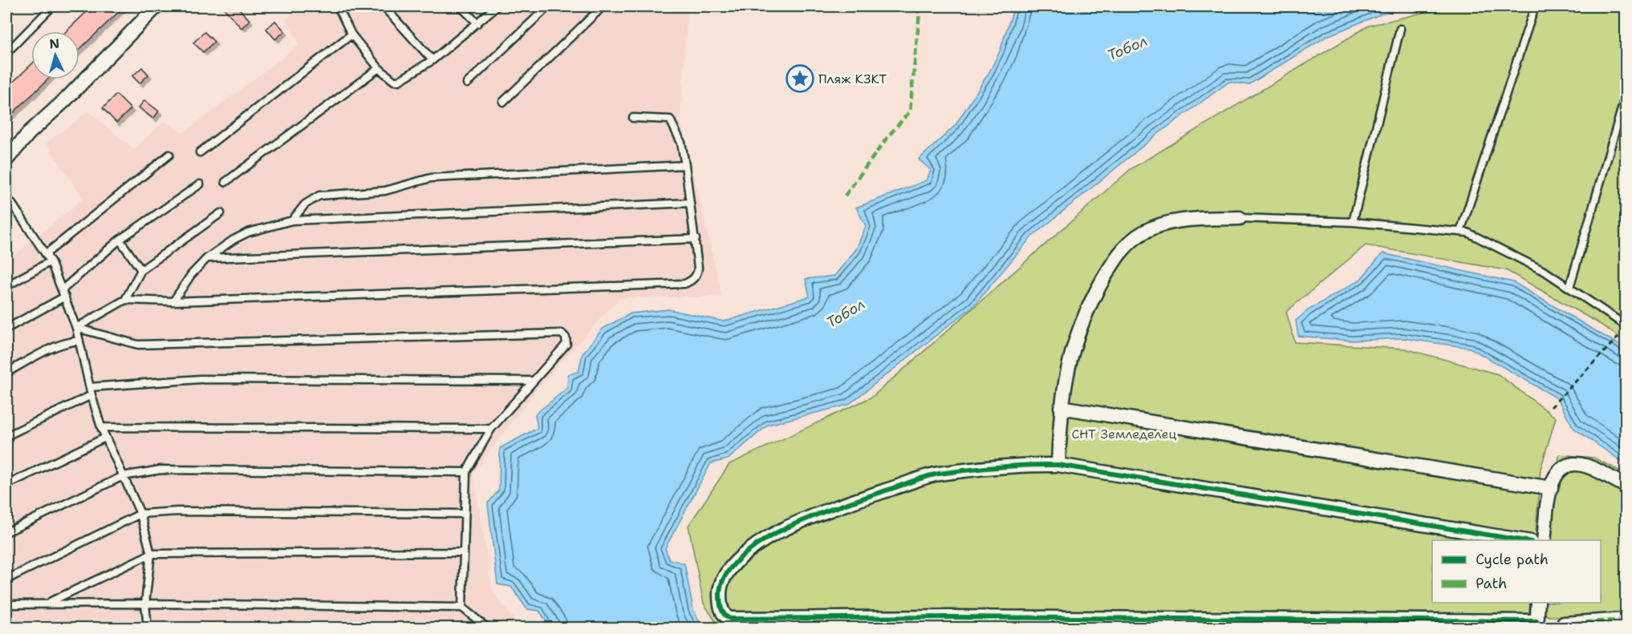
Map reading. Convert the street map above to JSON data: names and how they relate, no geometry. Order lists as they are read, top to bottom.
{
  "water": ["Тобол"],
  "parks": ["СНТ Земледелец"],
  "places": {
    "place": ["Пляж КЗКТ"]
  },
  "legend": ["Cycle path", "Path"],
  "north": "top"
}
